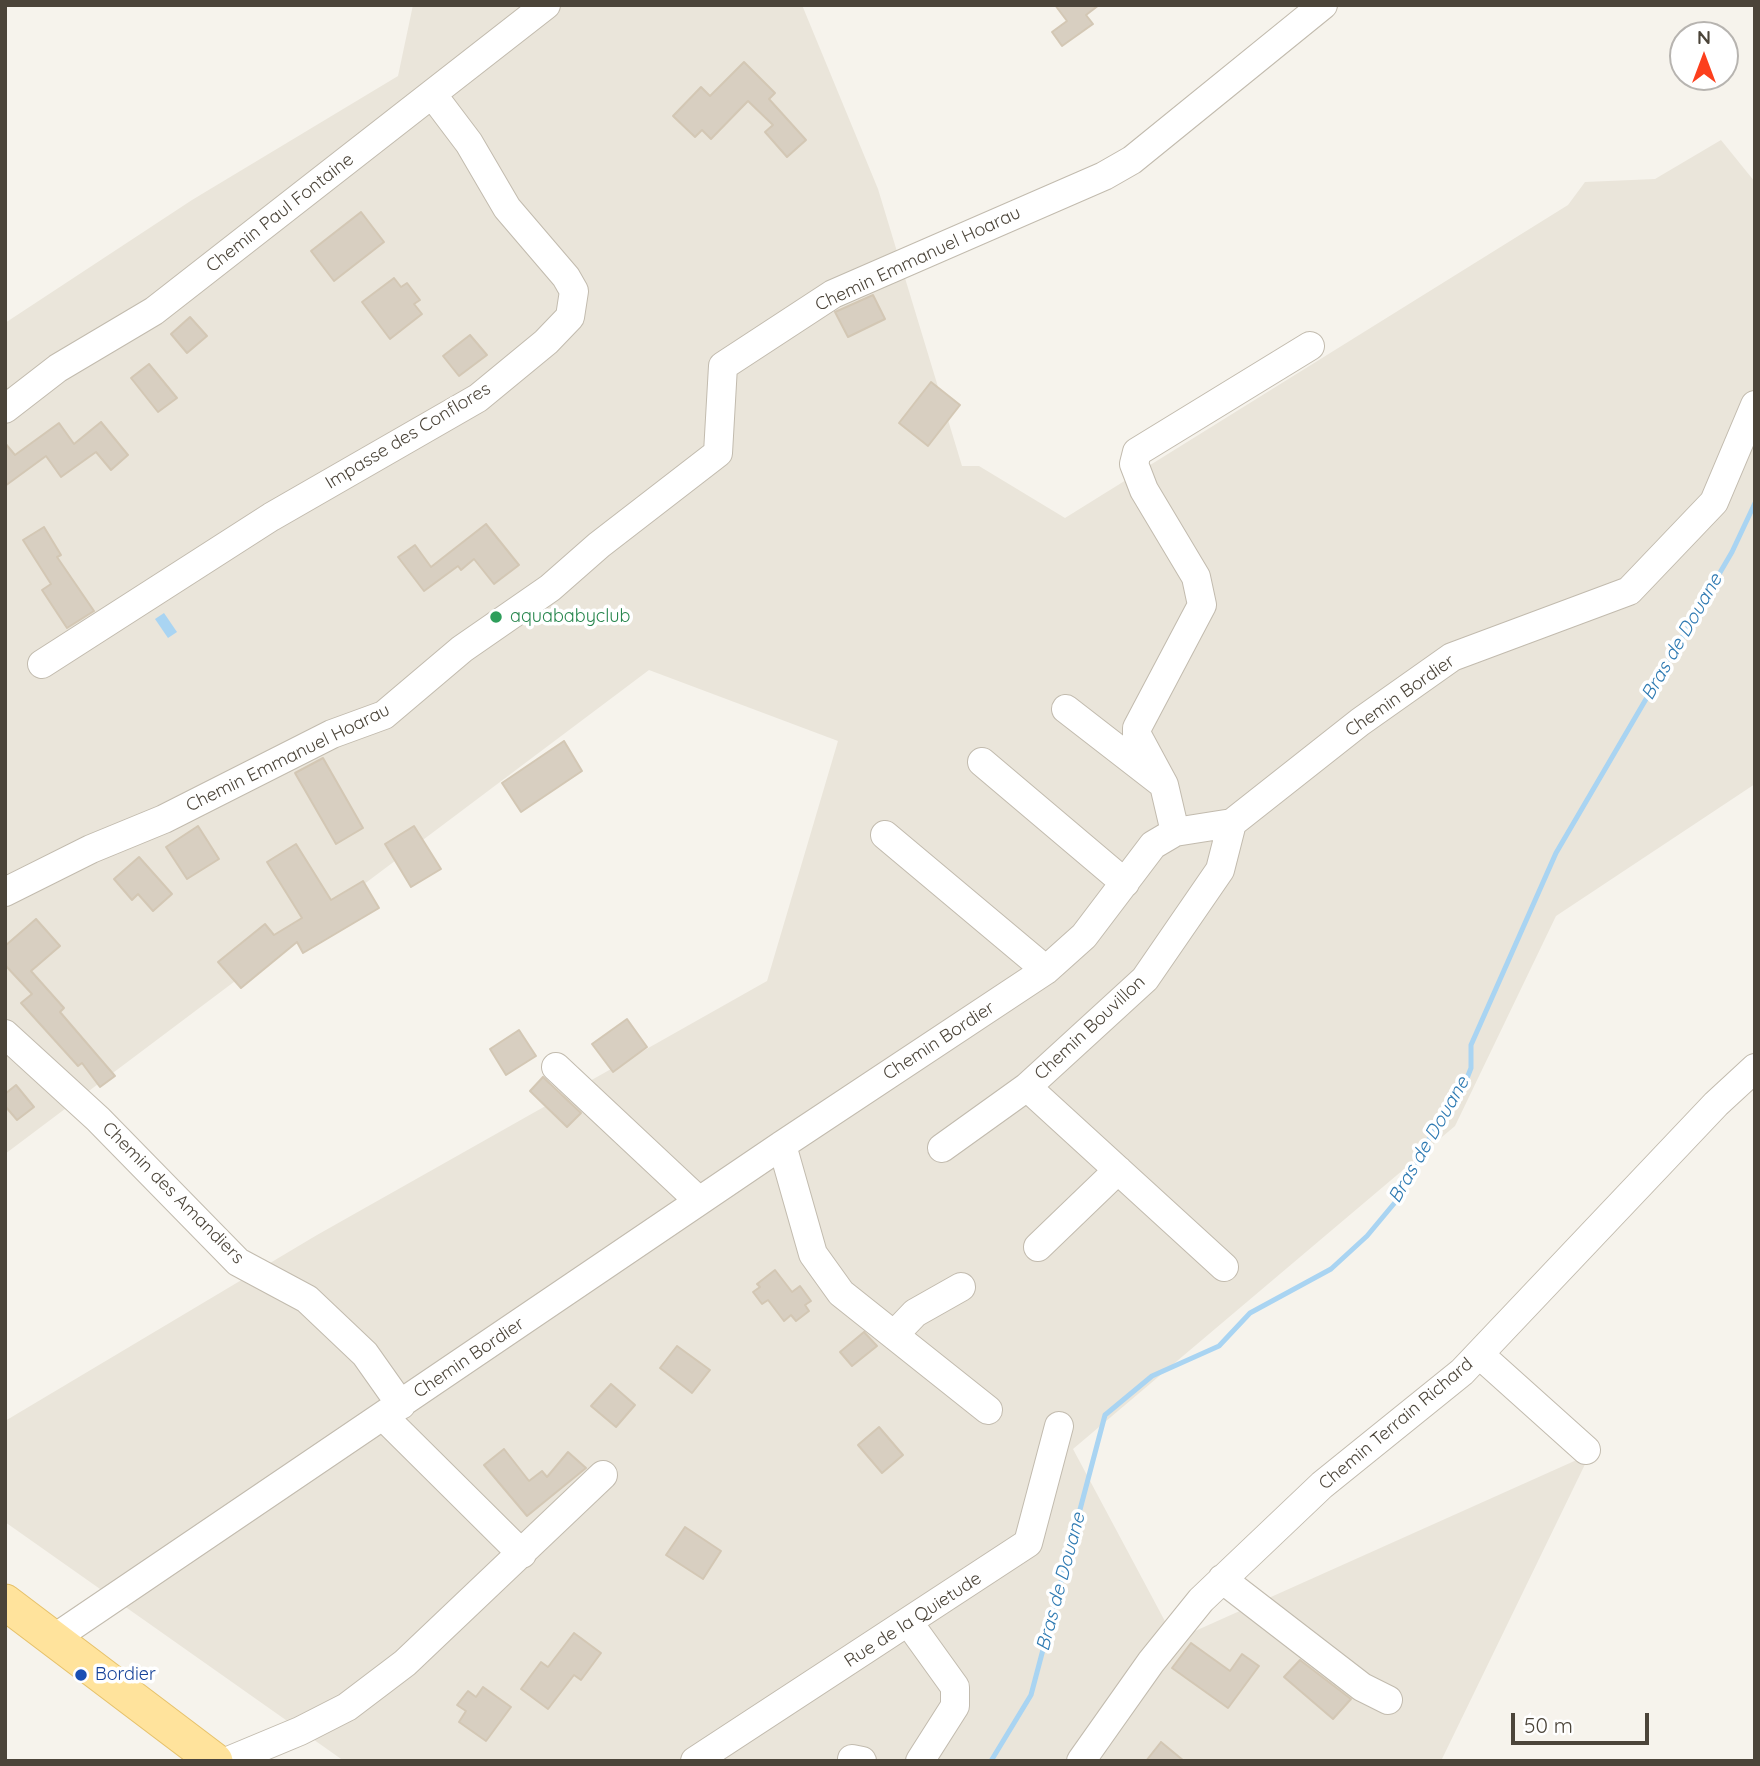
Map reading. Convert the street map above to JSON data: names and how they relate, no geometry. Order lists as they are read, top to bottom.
{
  "streets": {
    "street": [
      "Chemin Paul Fontaine",
      "Chemin Emmanuel Hoarau",
      "Impasse des Conflores",
      "Chemin Bordier",
      "Chemin Bouvillon",
      "Chemin des Amandiers",
      "Chemin Terrain Richard",
      "Rue de la Quietude"
    ]
  },
  "crossings": [
    ["Chemin Paul Fontaine", "Impasse des Conflores"],
    ["Chemin Bordier", "Chemin Bouvillon"],
    ["Chemin Bordier", "Chemin des Amandiers"]
  ],
  "water": ["Bras de Douane"],
  "places": ["aquababyclub", "Bordier"],
  "scale_bar": "50 m",
  "north": "top"
}
